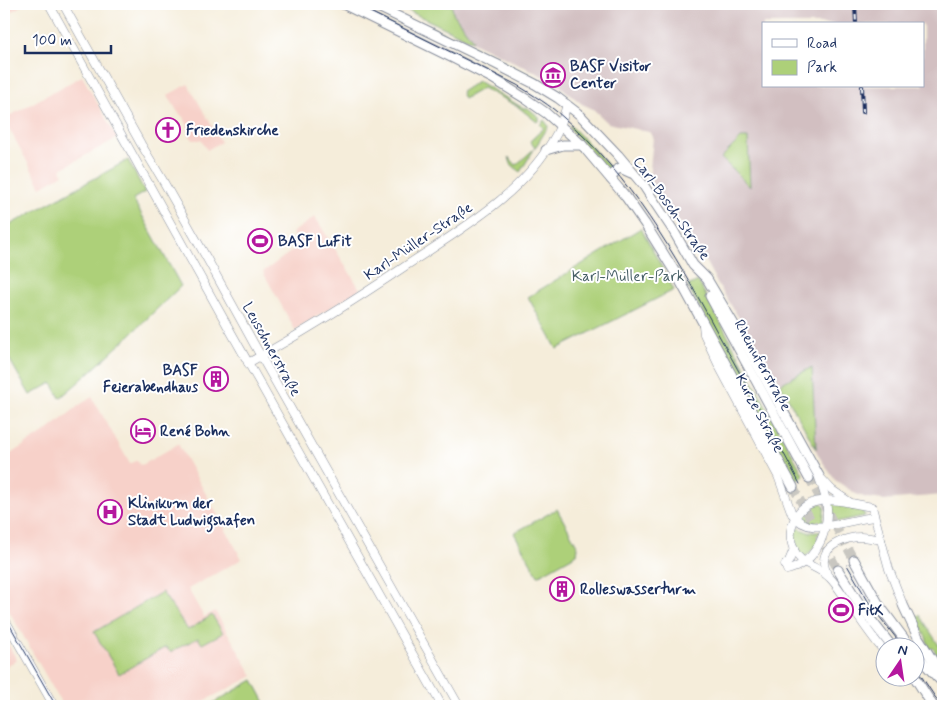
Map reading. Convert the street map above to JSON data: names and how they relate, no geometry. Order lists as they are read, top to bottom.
{
  "streets": {
    "main road": ["Carl-Bosch-Straße", "Rheinuferstraße"],
    "street": ["Karl-Müller-Straße", "Leuschnerstraße", "Kurze Straße"]
  },
  "crossings": [
    ["Carl-Bosch-Straße", "Karl-Müller-Straße"],
    ["Carl-Bosch-Straße", "Rheinuferstraße"],
    ["Carl-Bosch-Straße", "Kurze Straße"],
    ["Karl-Müller-Straße", "Leuschnerstraße"],
    ["Rheinuferstraße", "Kurze Straße"]
  ],
  "parks": ["Karl-Müller-Park"],
  "places": {
    "museum": ["BASF Visitor Center"],
    "church": ["Friedenskirche"],
    "sports": ["BASF LuFit", "FitX"],
    "building": ["BASF Feierabendhaus", "Rolleswasserturm"],
    "hotel": ["René Bohn"],
    "hospital": ["Klinikum der Stadt Ludwigshafen"]
  },
  "legend": ["Road", "Park"],
  "scale_bar": "100 m",
  "north": "top"
}
